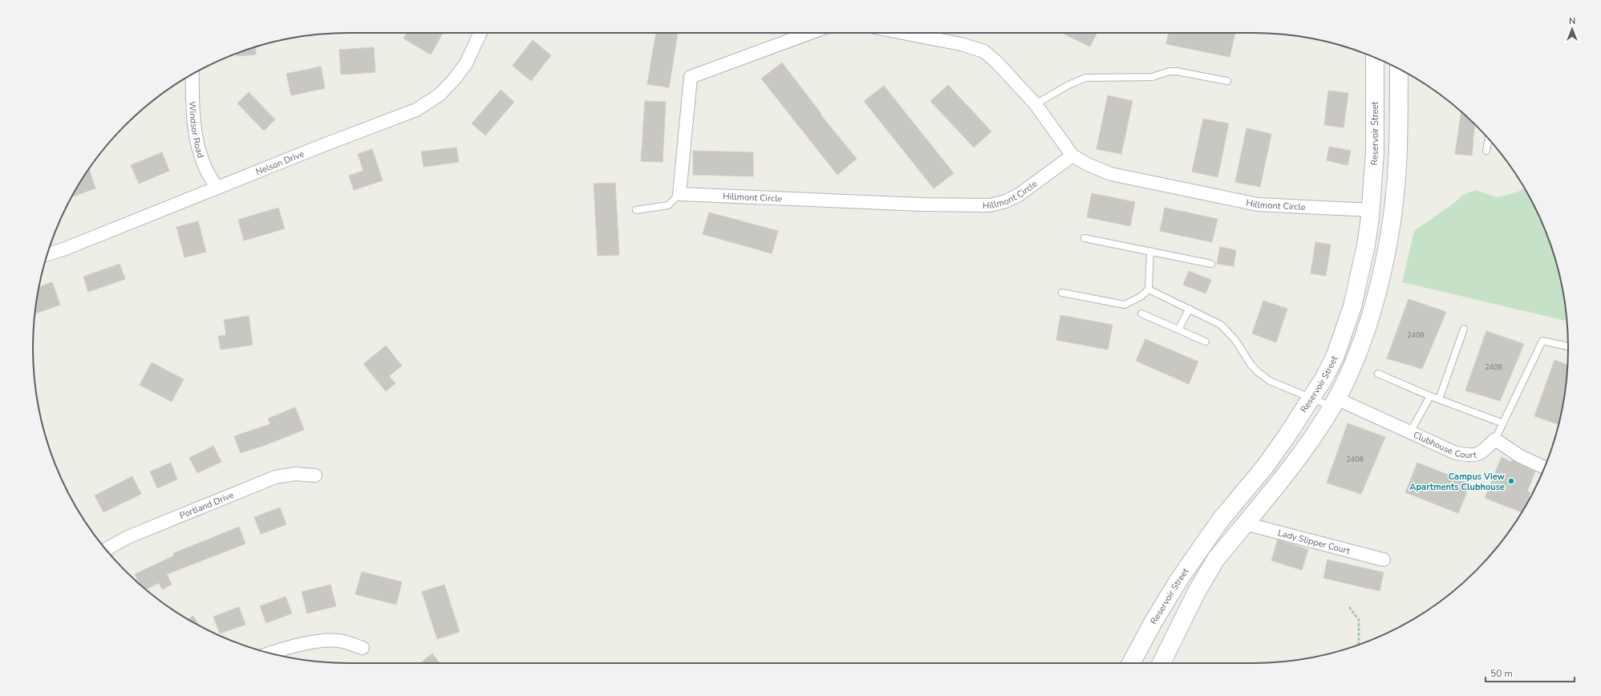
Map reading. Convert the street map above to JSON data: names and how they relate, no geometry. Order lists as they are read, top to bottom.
{
  "streets": {
    "main road": ["Reservoir Street"],
    "street": [
      "Windsor Road",
      "Nelson Drive",
      "Hillmont Circle",
      "Clubhouse Court",
      "Portland Drive",
      "Lady Slipper Court"
    ]
  },
  "crossings": [
    ["Windsor Road", "Nelson Drive"],
    ["Reservoir Street", "Hillmont Circle"]
  ],
  "places": ["Campus View Apartments Clubhouse"],
  "house_numbers": ["2408", "2408", "2408"],
  "scale_bar": "50 m",
  "north": "top"
}
